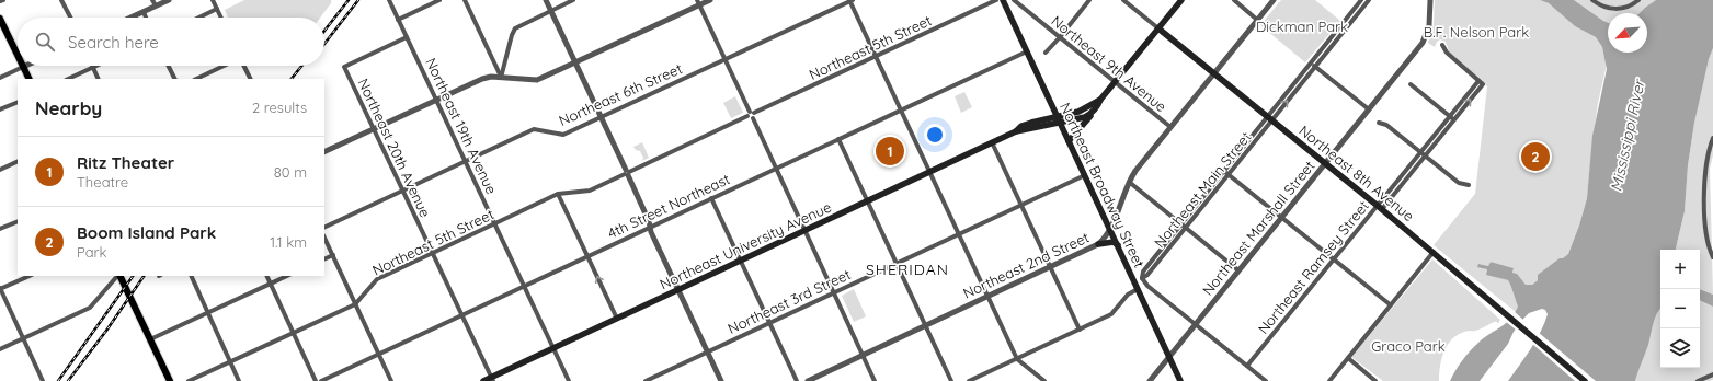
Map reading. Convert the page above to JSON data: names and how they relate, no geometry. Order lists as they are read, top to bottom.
{
  "streets": {
    "main road": ["Northeast 8th Avenue", "Northeast Broadway Street", "Northeast University Avenue"],
    "street": [
      "Northeast 5th Street",
      "Northeast 9th Avenue",
      "Northeast 6th Street",
      "Northeast 19th Avenue",
      "Northeast 20th Avenue",
      "Northeast Main Street",
      "4th Street Northeast",
      "Northeast Marshall Street",
      "Northeast 2nd Street",
      "Northeast Ramsey Street",
      "Northeast 3rd Street"
    ]
  },
  "crossings": [
    ["Northeast 5th Street", "Northeast 19th Avenue"],
    ["Northeast 5th Street", "Northeast 20th Avenue"],
    ["Northeast 9th Avenue", "Northeast University Avenue"],
    ["Northeast 9th Avenue", "Northeast 2nd Street"],
    ["Northeast 6th Street", "Northeast 19th Avenue"],
    ["Northeast 6th Street", "Northeast 20th Avenue"],
    ["Northeast 19th Avenue", "Northeast 20th Avenue"],
    ["Northeast 19th Avenue", "4th Street Northeast"],
    ["Northeast 19th Avenue", "Northeast University Avenue"],
    ["Northeast 20th Avenue", "4th Street Northeast"],
    ["Northeast 20th Avenue", "Northeast University Avenue"],
    ["Northeast 8th Avenue", "Northeast Main Street"],
    ["Northeast 8th Avenue", "Northeast Marshall Street"],
    ["Northeast 8th Avenue", "Northeast University Avenue"],
    ["Northeast 8th Avenue", "Northeast 2nd Street"],
    ["Northeast 8th Avenue", "Northeast Ramsey Street"],
    ["Northeast Broadway Street", "4th Street Northeast"],
    ["Northeast Broadway Street", "Northeast Marshall Street"],
    ["Northeast Broadway Street", "Northeast University Avenue"],
    ["Northeast Broadway Street", "Northeast 2nd Street"],
    ["Northeast Broadway Street", "Northeast 3rd Street"]
  ],
  "districts": ["SHERIDAN"],
  "water": ["Mississippi River"],
  "parks": ["Dickman Park", "B.F. Nelson Park", "Graco Park"],
  "north": "bottom left",
  "page": {
    "search": "Search here",
    "heading": ["Nearby", "2 results"],
    "pins": ["1", "2"],
    "list": [
      {
        "mark": "1",
        "name": "Ritz Theater",
        "note": "Theatre",
        "value": "80 m"
      },
      {
        "mark": "2",
        "name": "Boom Island Park",
        "note": "Park",
        "value": "1.1 km"
      }
    ],
    "map_buttons": ["+", "−"]
  }
}
